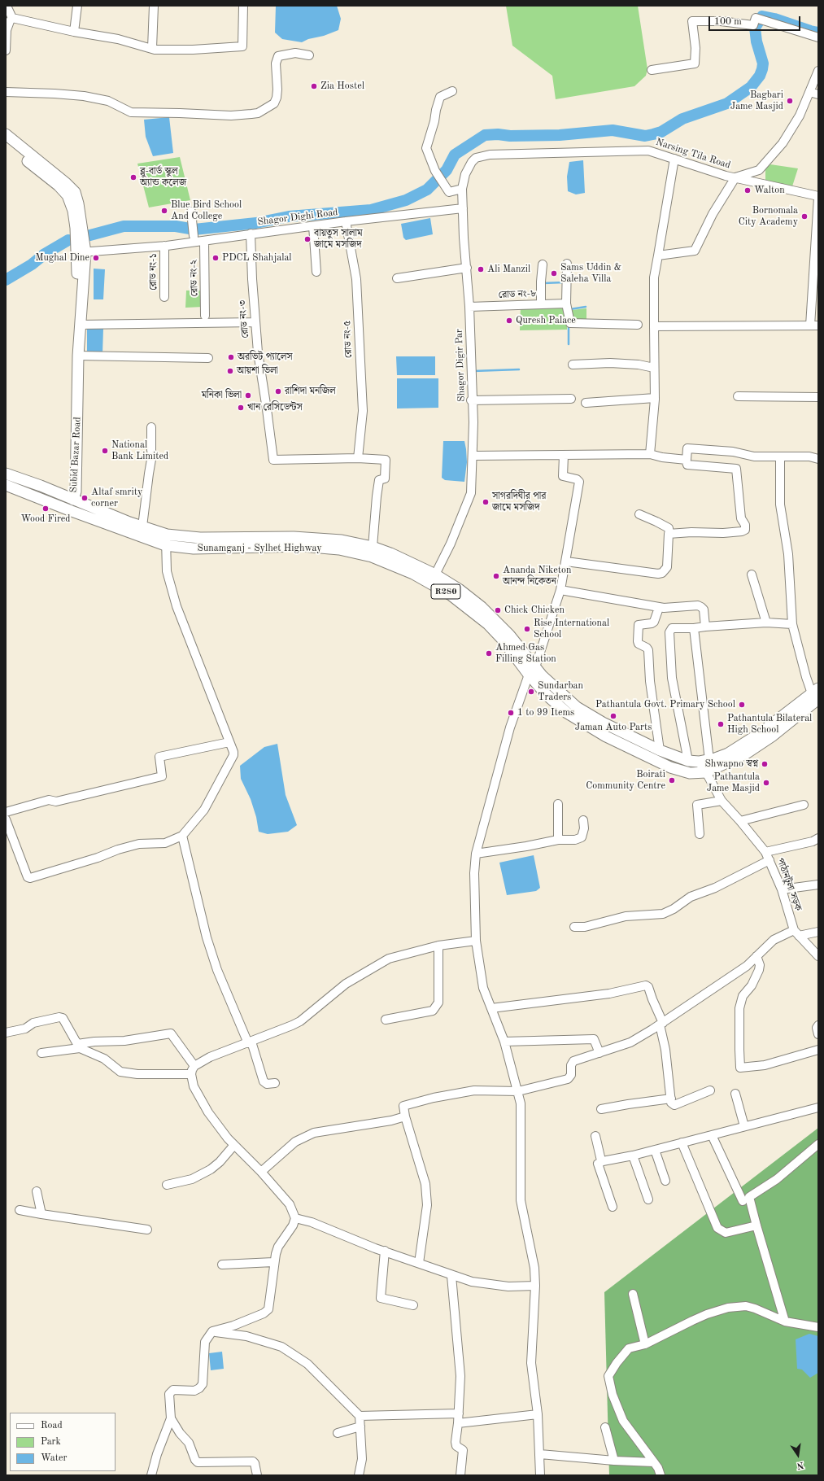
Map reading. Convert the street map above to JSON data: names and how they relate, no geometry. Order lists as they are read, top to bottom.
{
  "streets": {
    "main road": ["Subid Bazar Road", "Sunamganj - Sylhet Highway", "R280"],
    "street": [
      "Narsing Tila Road",
      "Shagor Dighi Road",
      "রোড নং-১",
      "রোড নং-২",
      "রোড নং-৮",
      "রোড নং-৩",
      "রোড নং-৫",
      "Shagor Digir Par",
      "পাঠানটুলা সড়ক"
    ]
  },
  "crossings": [
    ["Narsing Tila Road", "Shagor Digir Par"],
    ["Shagor Dighi Road", "রোড নং-১"],
    ["Shagor Dighi Road", "রোড নং-২"],
    ["Shagor Dighi Road", "রোড নং-৩"],
    ["Shagor Dighi Road", "রোড নং-৫"],
    ["Shagor Dighi Road", "Shagor Digir Par"],
    ["Shagor Dighi Road", "Subid Bazar Road"],
    ["রোড নং-৮", "Shagor Digir Par"],
    ["রোড নং-৩", "রোড নং-৫"],
    ["Shagor Digir Par", "Sunamganj - Sylhet Highway"],
    ["Subid Bazar Road", "Sunamganj - Sylhet Highway"],
    ["Sunamganj - Sylhet Highway", "পাঠানটুলা সড়ক"]
  ],
  "places": [
    "Zia Hostel",
    "Bagbari Jame Masjid",
    "ব্লু-বার্ড স্কুল অ্যান্ড কলেজ",
    "Walton",
    "Blue Bird School And College",
    "Bornomala City Academy",
    "বায়তুস সালাম জামে মসজিদ",
    "Mughal Dine",
    "PDCL Shahjalal",
    "Ali Manzil",
    "Sams Uddin & Saleha Villa",
    "Quresh Palace",
    "অরভিট প্যালেস",
    "আয়শা ভিলা",
    "রাশিদা মনজিল",
    "মনিকা ভিলা",
    "খান রেসিডেন্টস",
    "National Bank Limited",
    "Altaf smrity corner",
    "সাগরদিঘীর পার জামে মসজিদ",
    "Wood Fired",
    "Ananda Niketon আনন্দ নিকেতন",
    "Chick Chicken",
    "Rise International School",
    "Ahmed Gas Filling Station",
    "Sundarban Traders",
    "Pathantula Govt. Primary School",
    "1 to 99 Items",
    "Jaman Auto Parts",
    "Pathantula Bilateral High School",
    "Shwapno স্বপ্ন",
    "Boirati Community Centre",
    "Pathantula Jame Masjid"
  ],
  "legend": ["Road", "Park", "Water"],
  "scale_bar": "100 m",
  "north": "bottom"
}
